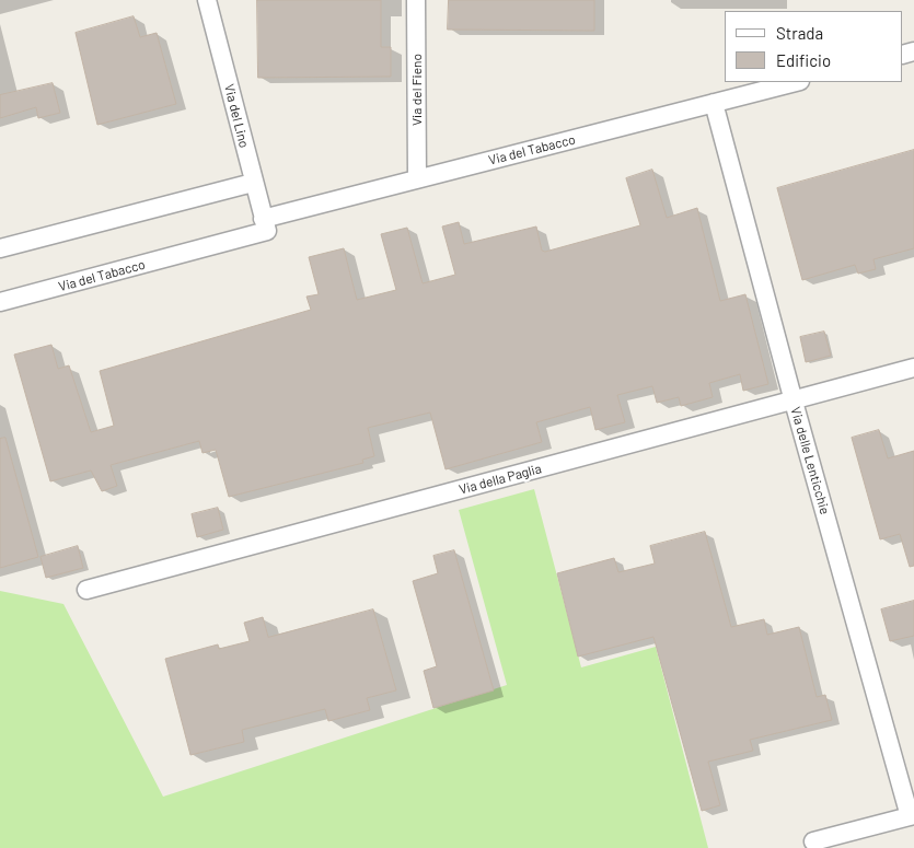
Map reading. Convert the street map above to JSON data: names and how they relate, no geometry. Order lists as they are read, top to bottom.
{
  "streets": {
    "street": [
      "Via del Fieno",
      "Via del Lino",
      "Via del Tabacco",
      "Via delle Lenticchie",
      "Via della Paglia"
    ]
  },
  "crossings": [
    ["Via del Fieno", "Via del Tabacco"],
    ["Via del Lino", "Via del Tabacco"],
    ["Via del Tabacco", "Via delle Lenticchie"],
    ["Via delle Lenticchie", "Via della Paglia"]
  ],
  "legend": ["Strada", "Edificio"]
}
